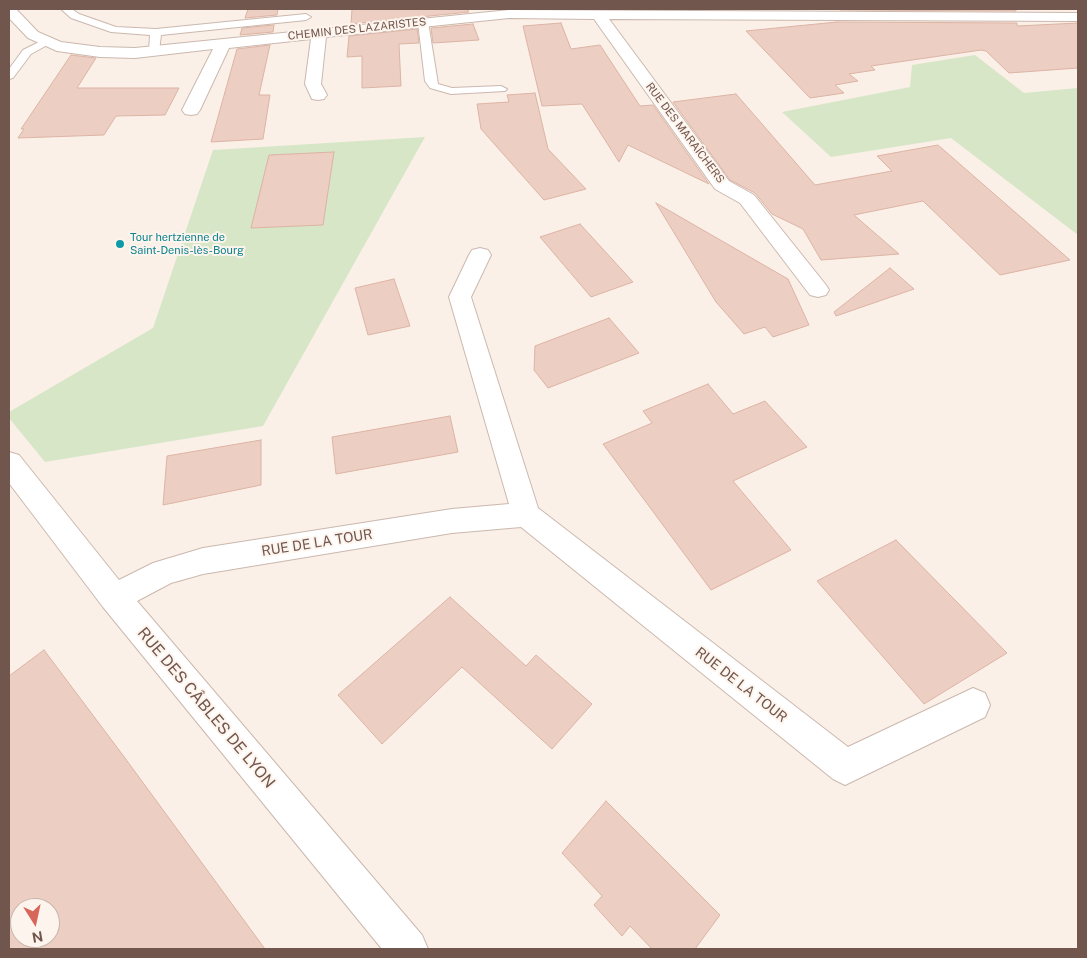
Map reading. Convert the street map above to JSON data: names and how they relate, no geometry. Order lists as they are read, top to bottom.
{
  "streets": {
    "street": [
      "CHEMIN DES LAZARISTES",
      "RUE DES MARAÎCHERS",
      "RUE DE LA TOUR",
      "RUE DES CÂBLES DE LYON"
    ]
  },
  "crossings": [
    ["CHEMIN DES LAZARISTES", "RUE DES MARAÎCHERS"],
    ["RUE DE LA TOUR", "RUE DES CÂBLES DE LYON"]
  ],
  "places": ["Tour hertzienne de Saint-Denis-lès-Bourg"],
  "north": "bottom"
}
